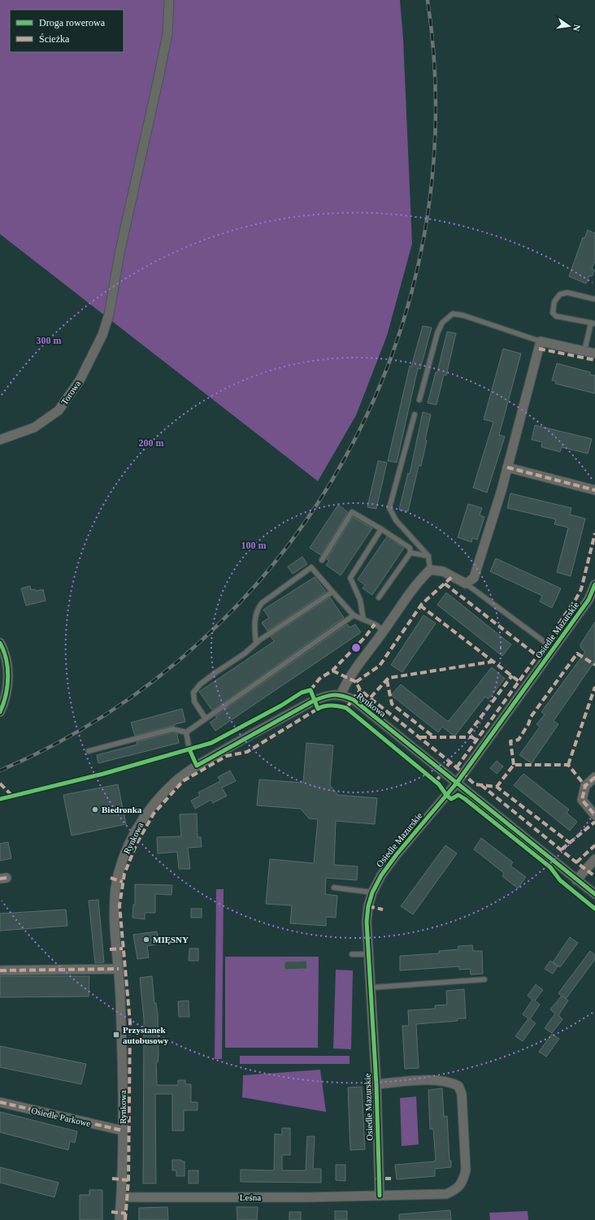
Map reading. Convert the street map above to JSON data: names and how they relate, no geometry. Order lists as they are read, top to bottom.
{
  "streets": {
    "street": [
      "Torowa",
      "Osiedle Mazurskie",
      "Rynkowa",
      "Osiedle Parkowe",
      "Leśna"
    ]
  },
  "crossings": [
    ["Osiedle Mazurskie", "Rynkowa"],
    ["Osiedle Mazurskie", "Leśna"],
    ["Rynkowa", "Osiedle Parkowe"],
    ["Rynkowa", "Leśna"]
  ],
  "places": {
    "other": ["Biedronka", "MIĘSNY"],
    "transit": ["Przystanek autobusowy"]
  },
  "legend": ["Droga rowerowa", "Ścieżka"],
  "north": "right",
  "rings": ["300 m", "200 m", "100 m"]
}
